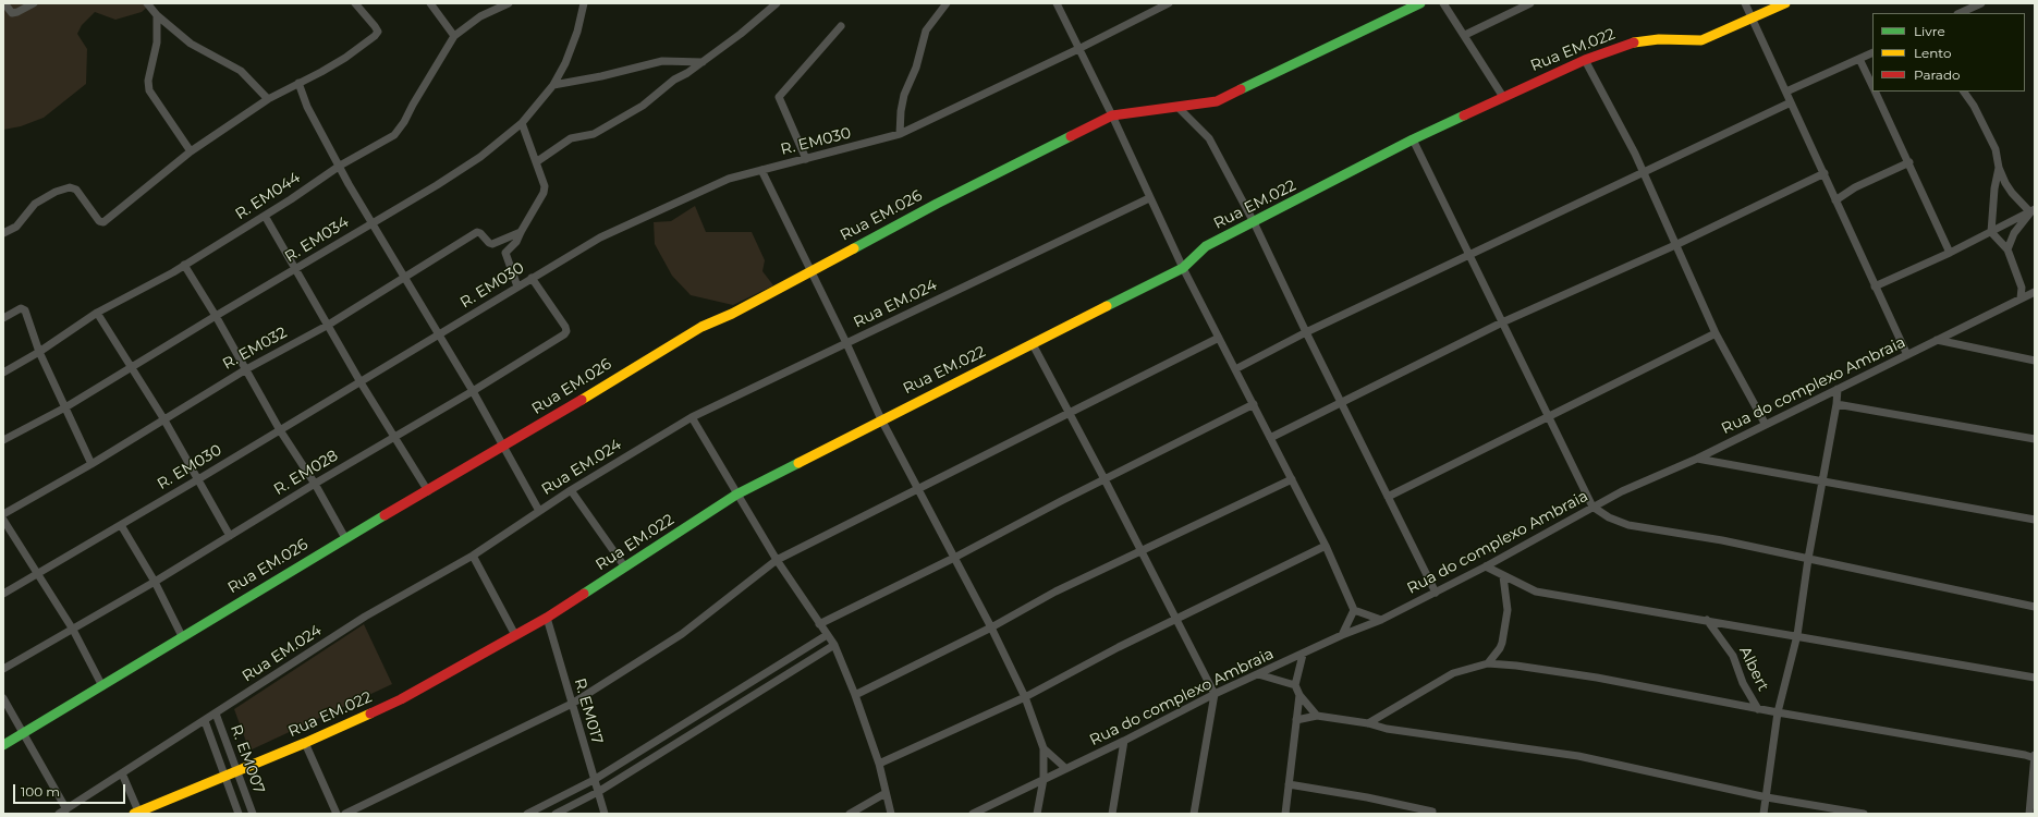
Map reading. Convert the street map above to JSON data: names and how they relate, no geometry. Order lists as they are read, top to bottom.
{
  "streets": {
    "street": [
      "Rua EM.022",
      "R. EM030",
      "R. EM044",
      "Rua EM.026",
      "R. EM034",
      "Rua EM.024",
      "R. EM032",
      "Rua do complexo Ambraia",
      "R. EM028",
      "Albert",
      "R. EM017",
      "R. EM007"
    ]
  },
  "crossings": [
    ["Rua EM.022", "R. EM017"],
    ["Rua EM.022", "R. EM007"],
    ["R. EM030", "R. EM028"],
    ["Rua EM.024", "R. EM007"]
  ],
  "legend": ["Livre", "Lento", "Parado"],
  "scale_bar": "100 m"
}
